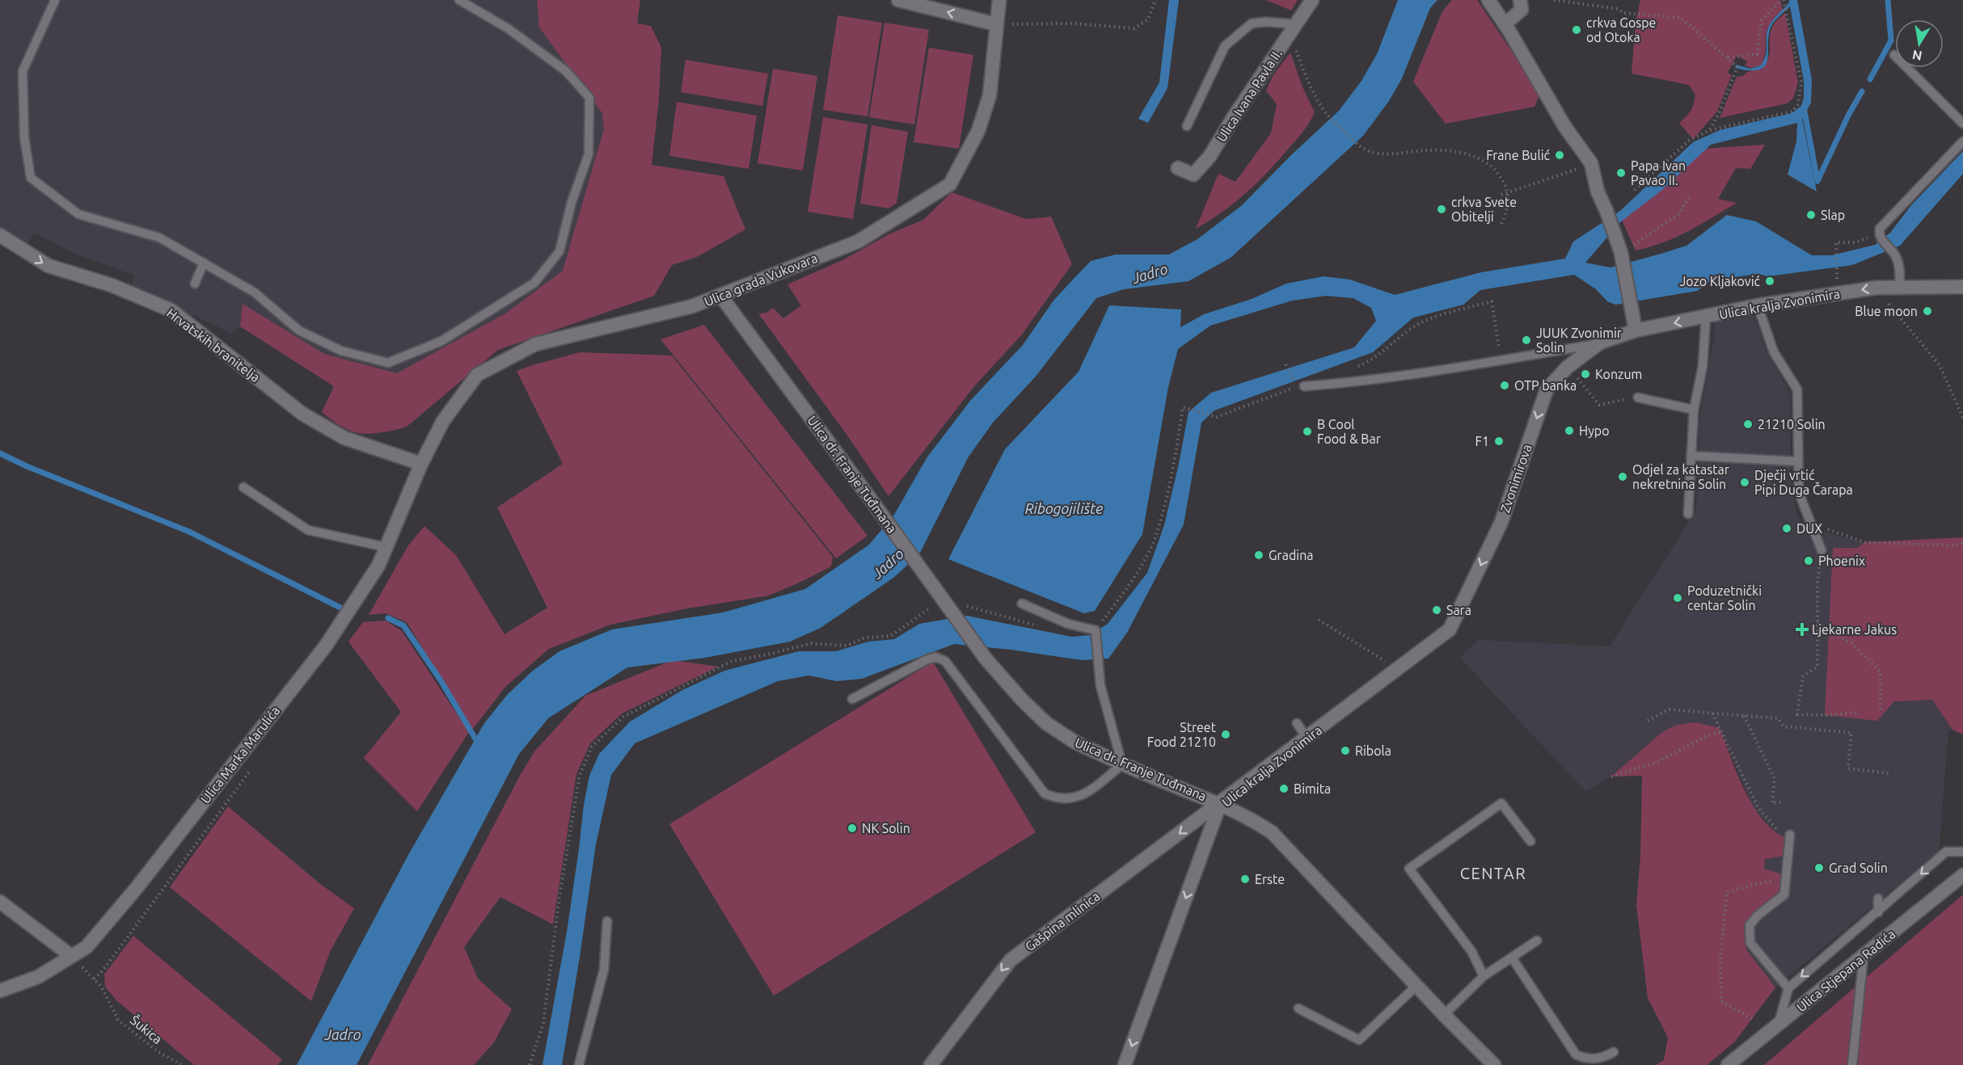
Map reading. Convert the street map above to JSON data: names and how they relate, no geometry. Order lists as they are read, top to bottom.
{
  "streets": {
    "street": [
      "Ulica Ivana Pavla II.",
      "Ulica grada Vukovara",
      "Ulica kralja Zvonimira",
      "Hrvatskih branitelja",
      "Ulica dr. Franje Tuđmana",
      "Zvonimirova",
      "Ulica Marka Marulića",
      "Gašpina mlinica",
      "Ulica Stjepana Radića"
    ],
    "path": ["Šukica"]
  },
  "crossings": [
    ["Ulica grada Vukovara", "Hrvatskih branitelja"],
    ["Ulica grada Vukovara", "Ulica dr. Franje Tuđmana"],
    ["Ulica grada Vukovara", "Ulica Marka Marulića"],
    ["Ulica kralja Zvonimira", "Ulica dr. Franje Tuđmana"],
    ["Ulica kralja Zvonimira", "Zvonimirova"],
    ["Ulica kralja Zvonimira", "Gašpina mlinica"],
    ["Hrvatskih branitelja", "Ulica Marka Marulića"],
    ["Ulica dr. Franje Tuđmana", "Gašpina mlinica"],
    ["Ulica Marka Marulića", "Šukica"]
  ],
  "one_way": [
    "Ulica kralja Zvonimira",
    "Hrvatskih branitelja",
    "Zvonimirova",
    "Gašpina mlinica"
  ],
  "districts": ["CENTAR"],
  "water": ["Jadro", "Ribogojilište"],
  "places": {
    "other": [
      "crkva Gospe od Otoka",
      "Frane Bulić",
      "Papa Ivan Pavao II.",
      "crkva Svete Obitelji",
      "Slap",
      "Jozo Kljaković",
      "Blue moon",
      "JUUK Zvonimir Solin",
      "Konzum",
      "OTP banka",
      "21210 Solin",
      "Hypo",
      "B Cool Food & Bar",
      "F1",
      "Odjel za katastar nekretnina Solin",
      "Dječji vrtić Pipi Duga Čarapa",
      "DUX",
      "Gradina",
      "Phoenix",
      "Poduzetnički centar Solin",
      "Sara",
      "Street Food 21210",
      "Ribola",
      "Bimita",
      "NK Solin",
      "Grad Solin",
      "Erste"
    ],
    "health": ["Ljekarne Jakus"]
  },
  "north": "bottom"
}
